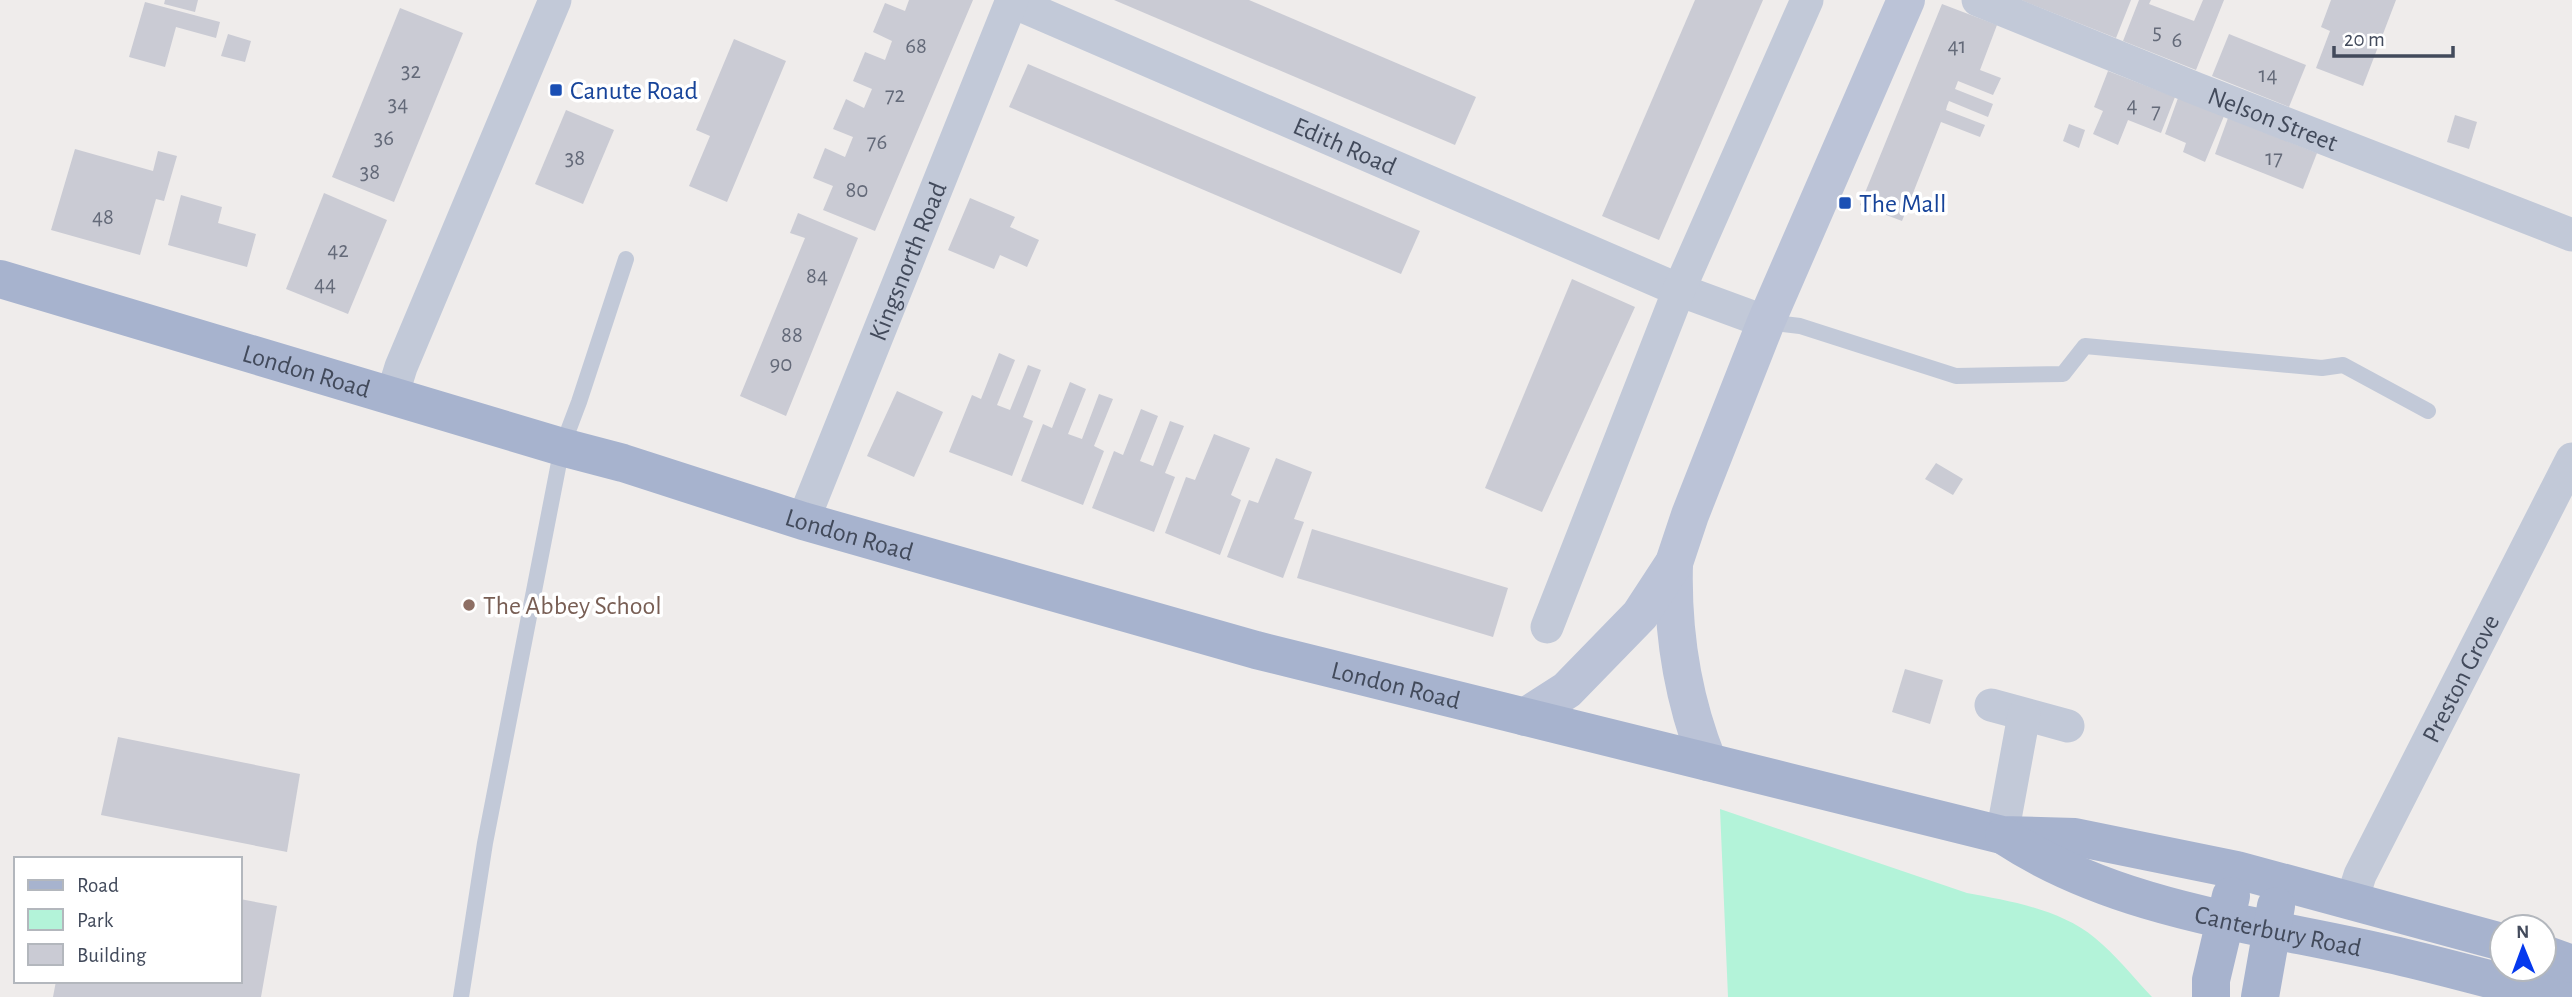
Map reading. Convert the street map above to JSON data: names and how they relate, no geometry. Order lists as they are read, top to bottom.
{
  "streets": {
    "main road": ["London Road", "Canterbury Road"],
    "street": [
      "Nelson Street",
      "Edith Road",
      "Kingsnorth Road",
      "Preston Grove"
    ]
  },
  "crossings": [
    ["Edith Road", "Kingsnorth Road"],
    ["Kingsnorth Road", "London Road"],
    ["London Road", "Canterbury Road"],
    ["Preston Grove", "Canterbury Road"]
  ],
  "places": {
    "transit": ["Canute Road", "The Mall"],
    "other": ["The Abbey School"]
  },
  "house_numbers": [
    "5",
    "6",
    "68",
    "41",
    "32",
    "14",
    "72",
    "34",
    "4",
    "7",
    "36",
    "76",
    "38",
    "17",
    "38",
    "80",
    "48",
    "42",
    "84",
    "44",
    "88",
    "90"
  ],
  "legend": ["Road", "Park", "Building"],
  "scale_bar": "20 m",
  "north": "top"
}
